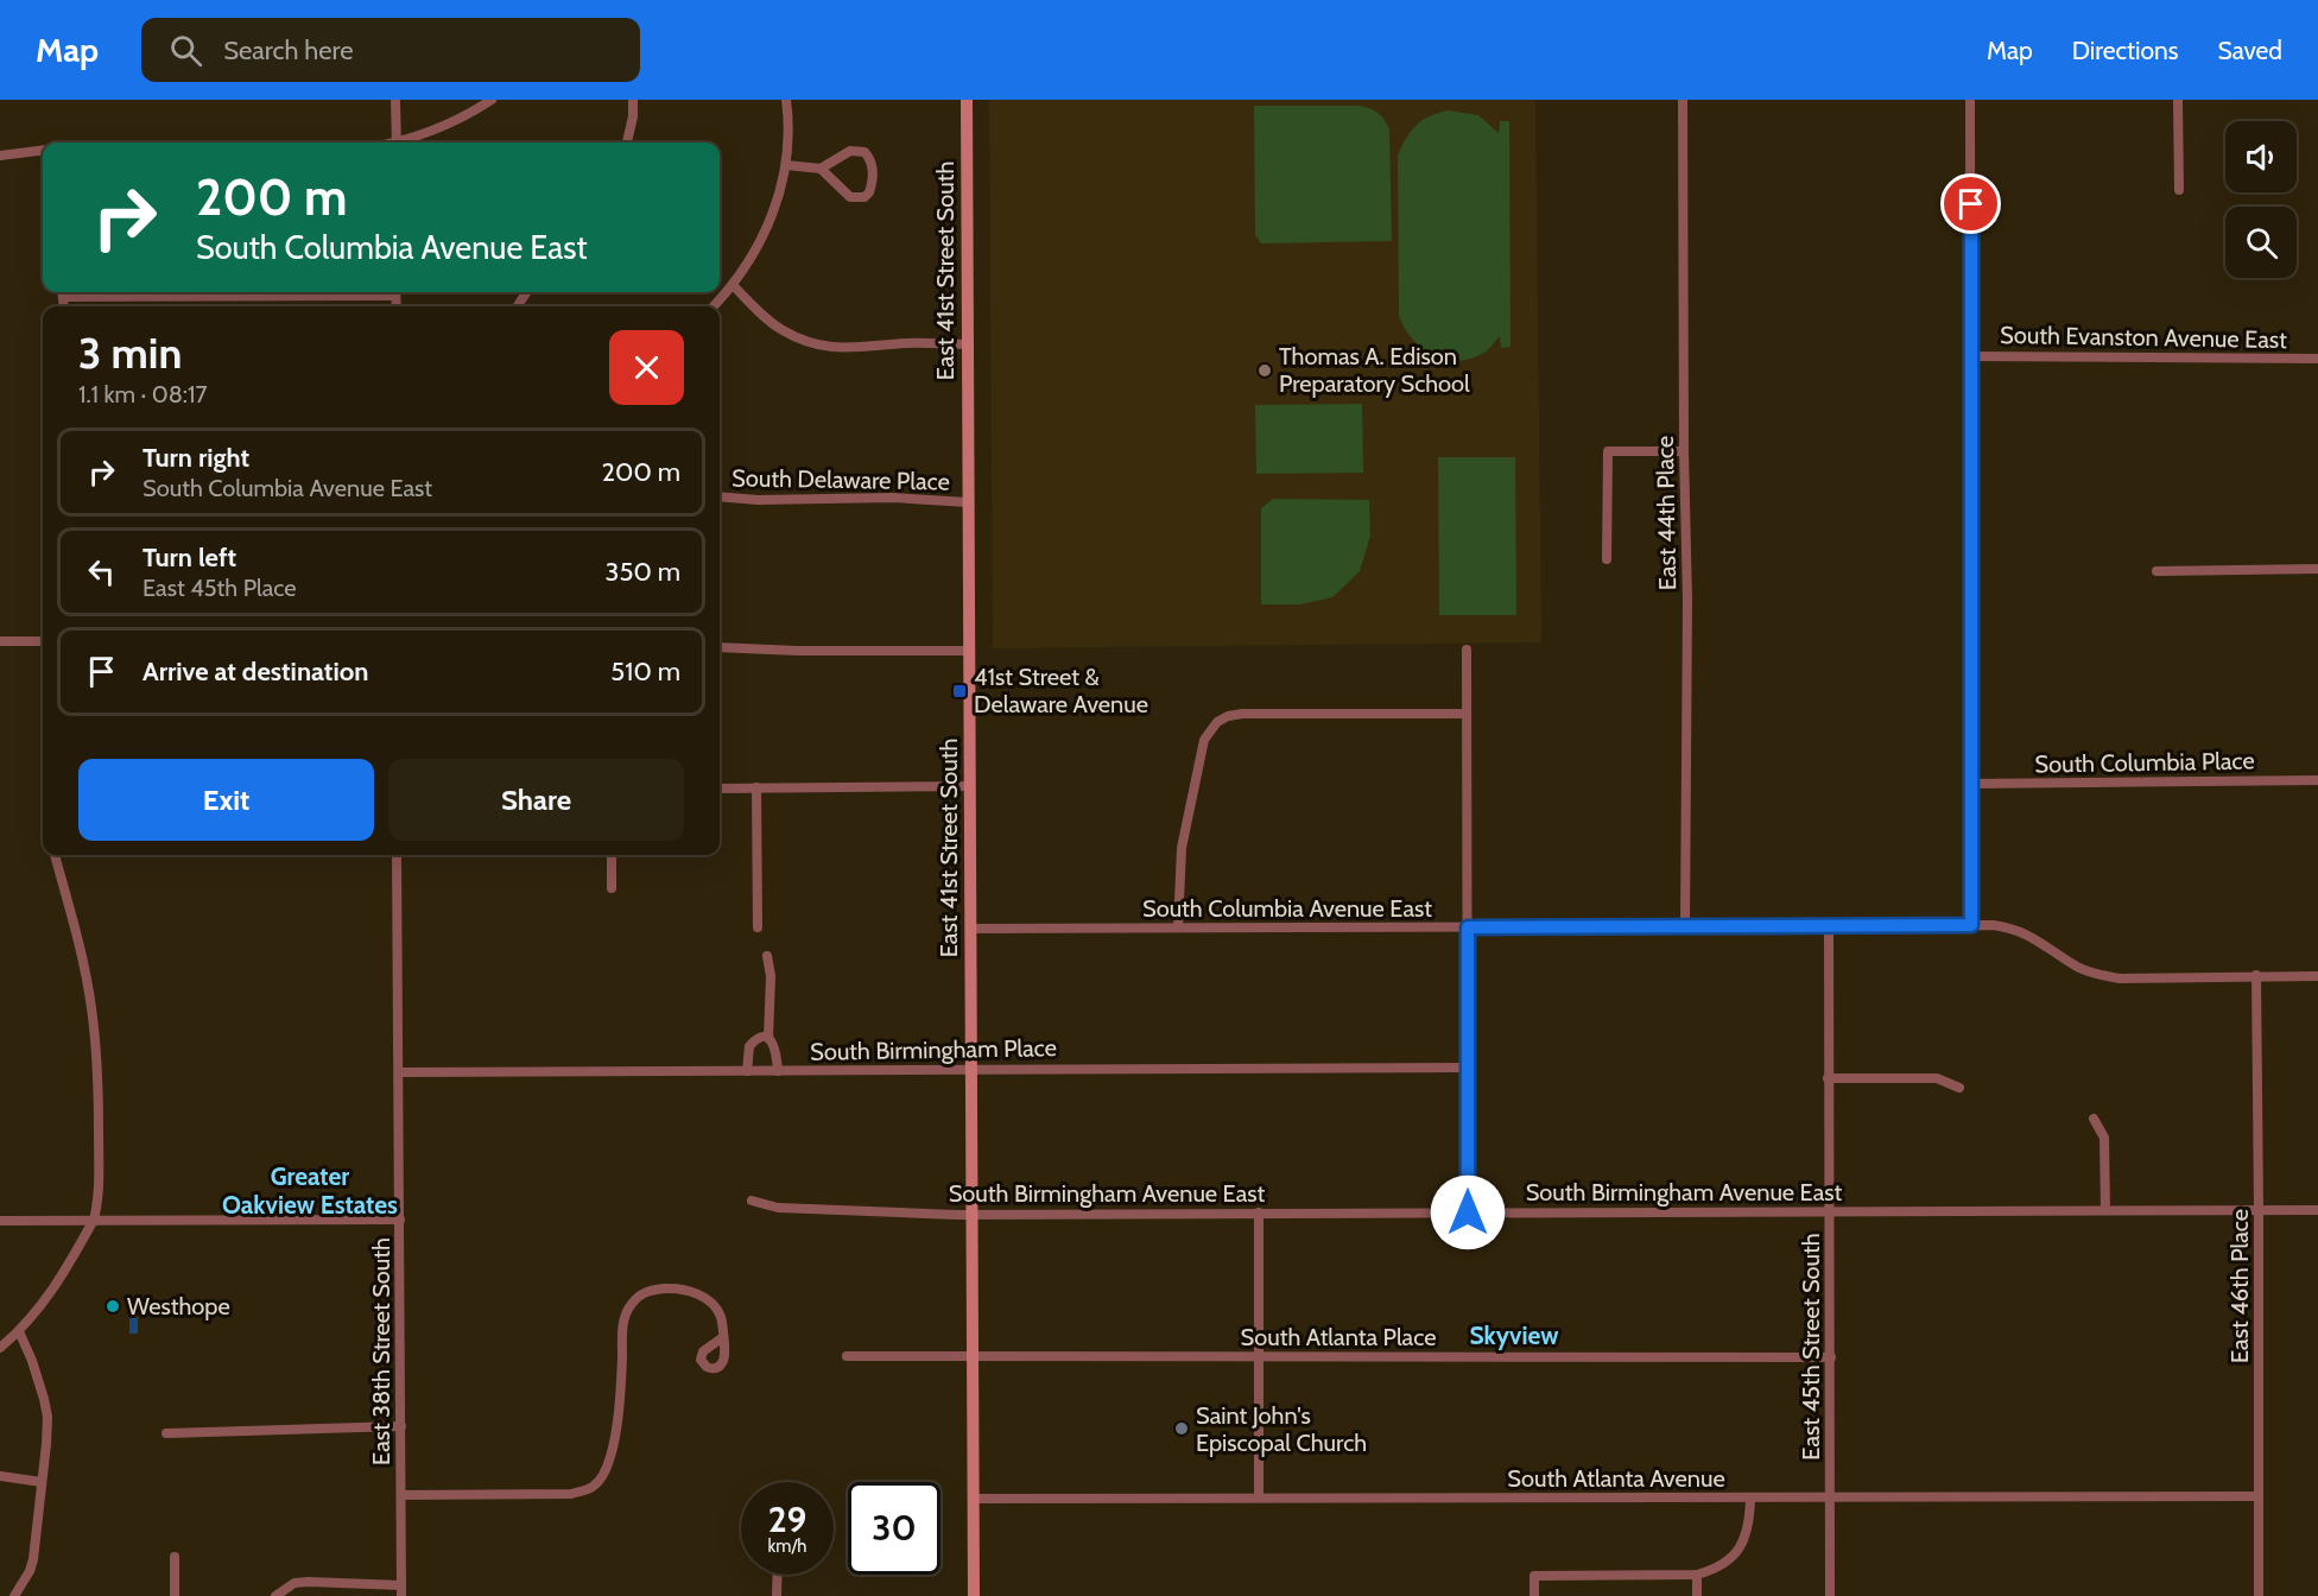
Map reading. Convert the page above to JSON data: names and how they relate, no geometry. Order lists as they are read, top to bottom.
{
  "streets": {
    "main road": ["East 41st Street South"],
    "street": [
      "South Evanston Avenue East",
      "South Delaware Place",
      "East 44th Place",
      "South Columbia Place",
      "South Columbia Avenue East",
      "South Birmingham Place",
      "South Birmingham Avenue East",
      "East 46th Place",
      "South Atlanta Place",
      "East 45th Street South",
      "East 38th Street South",
      "South Atlanta Avenue"
    ]
  },
  "crossings": [
    ["East 41st Street South", "South Delaware Place"],
    ["East 41st Street South", "South Columbia Avenue East"],
    ["East 41st Street South", "South Birmingham Place"],
    ["East 41st Street South", "South Birmingham Avenue East"],
    ["East 41st Street South", "South Atlanta Place"],
    ["East 41st Street South", "South Atlanta Avenue"],
    ["East 44th Place", "South Columbia Avenue East"],
    ["South Columbia Avenue East", "East 46th Place"],
    ["South Columbia Avenue East", "East 45th Street South"],
    ["South Birmingham Place", "East 38th Street South"],
    ["South Birmingham Avenue East", "East 46th Place"],
    ["South Birmingham Avenue East", "East 45th Street South"],
    ["East 46th Place", "South Atlanta Avenue"],
    ["South Atlanta Place", "East 45th Street South"],
    ["East 45th Street South", "South Atlanta Avenue"]
  ],
  "districts": ["Greater Oakview Estates", "Skyview"],
  "places": {
    "other": ["Thomas A. Edison Preparatory School", "Westhope", "Saint John's Episcopal Church"],
    "transit": ["41st Street & Delaware Avenue"]
  },
  "page": {
    "header": "Map",
    "search": "Search here",
    "nav": ["Map", "Directions", "Saved"],
    "turn": ["200 m", "South Columbia Avenue East"],
    "heading": ["3 min", "1.1 km · 08:17"],
    "list": [
      {
        "name": "Turn right",
        "note": "South Columbia Avenue East",
        "value": "200 m"
      },
      {
        "name": "Turn left",
        "note": "East 45th Place",
        "value": "350 m"
      },
      {
        "name": "Arrive at destination",
        "value": "510 m"
      }
    ],
    "buttons": ["Exit", "Share"],
    "speed": "29 km/h",
    "limit": "30"
  }
}
